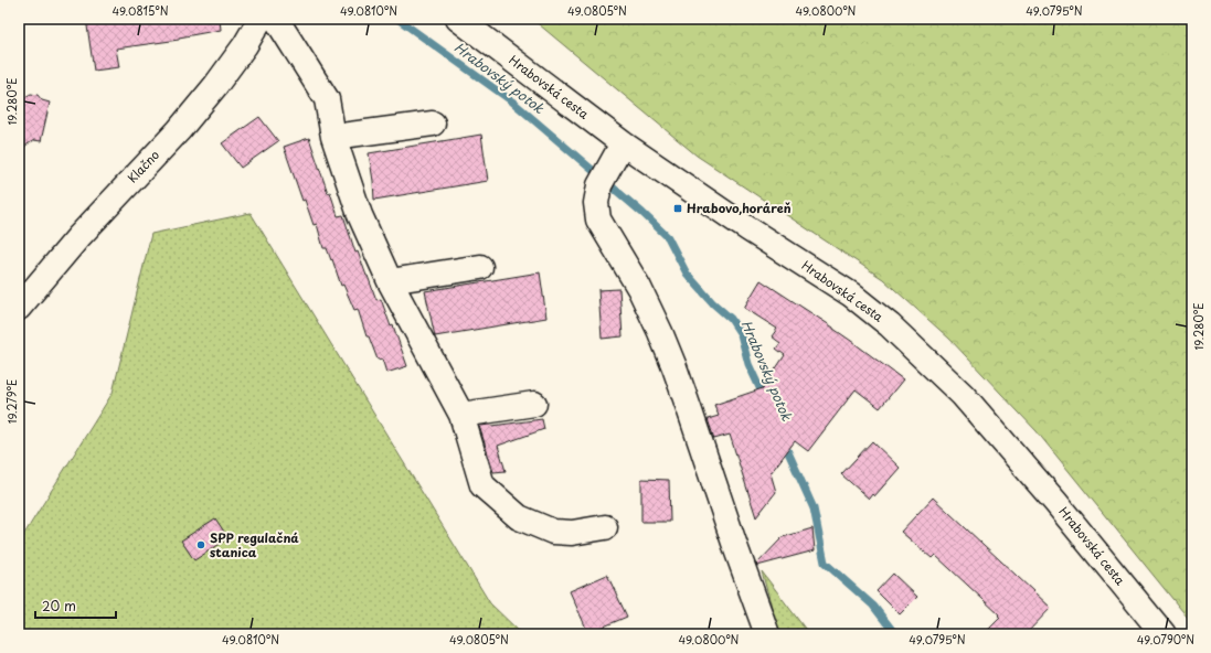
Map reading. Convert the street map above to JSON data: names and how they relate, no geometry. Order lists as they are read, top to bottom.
{
  "streets": {
    "street": ["Hrabovská cesta", "Klačno"]
  },
  "water": ["Hrabovský potok"],
  "places": {
    "transit": ["Hrabovo,horáreň"],
    "other": ["SPP regulačná stanica"]
  },
  "scale_bar": "20 m",
  "coordinates": [
    "49.0815°N",
    "49.0810°N",
    "49.0805°N",
    "49.0800°N",
    "49.0795°N",
    "19.280°E",
    "19.279°E",
    "49.0790°N"
  ]
}
